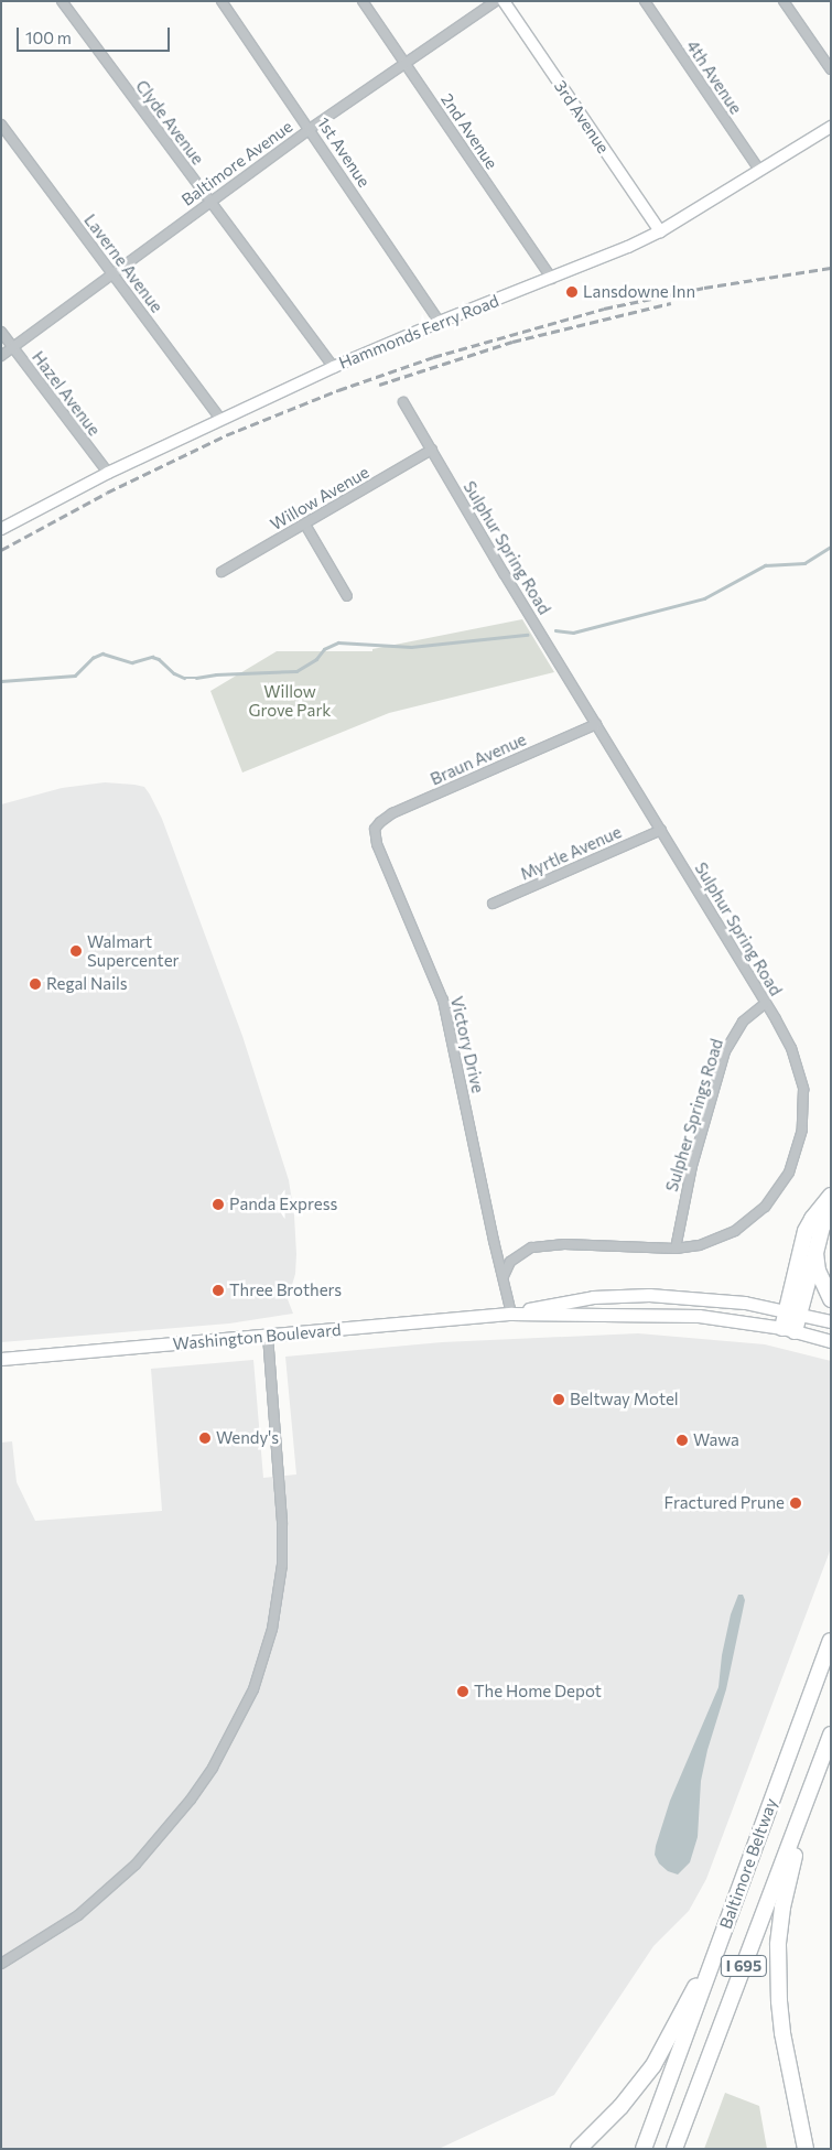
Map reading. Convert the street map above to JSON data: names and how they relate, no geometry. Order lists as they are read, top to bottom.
{
  "streets": {
    "highway": ["Baltimore Beltway", "I 695"],
    "main road": ["Washington Boulevard"],
    "street": [
      "4th Avenue",
      "3rd Avenue",
      "Clyde Avenue",
      "2nd Avenue",
      "1st Avenue",
      "Baltimore Avenue",
      "Laverne Avenue",
      "Hammonds Ferry Road",
      "Hazel Avenue",
      "Willow Avenue",
      "Sulphur Spring Road",
      "Braun Avenue",
      "Myrtle Avenue",
      "Victory Drive",
      "Sulpher Springs Road"
    ]
  },
  "crossings": [
    ["4th Avenue", "Hammonds Ferry Road"],
    ["3rd Avenue", "Hammonds Ferry Road"],
    ["Clyde Avenue", "Baltimore Avenue"],
    ["Clyde Avenue", "Hammonds Ferry Road"],
    ["2nd Avenue", "Baltimore Avenue"],
    ["2nd Avenue", "Hammonds Ferry Road"],
    ["1st Avenue", "Baltimore Avenue"],
    ["1st Avenue", "Hammonds Ferry Road"],
    ["Baltimore Avenue", "Laverne Avenue"],
    ["Baltimore Avenue", "Hazel Avenue"],
    ["Laverne Avenue", "Hammonds Ferry Road"],
    ["Hammonds Ferry Road", "Hazel Avenue"],
    ["Willow Avenue", "Sulphur Spring Road"],
    ["Sulphur Spring Road", "Braun Avenue"],
    ["Sulphur Spring Road", "Myrtle Avenue"],
    ["Sulphur Spring Road", "Victory Drive"],
    ["Sulphur Spring Road", "Sulpher Springs Road"],
    ["Braun Avenue", "Victory Drive"]
  ],
  "parks": ["Willow Grove Park"],
  "places": [
    "Lansdowne Inn",
    "Walmart Supercenter",
    "Regal Nails",
    "Panda Express",
    "Three Brothers",
    "Beltway Motel",
    "Wendy's",
    "Wawa",
    "Fractured Prune",
    "The Home Depot"
  ],
  "scale_bar": "100 m"
}
